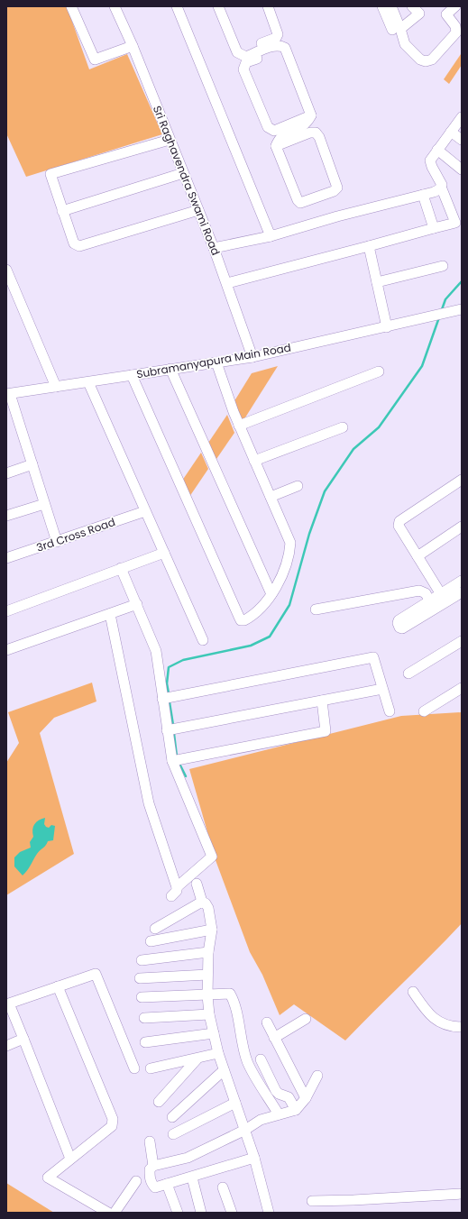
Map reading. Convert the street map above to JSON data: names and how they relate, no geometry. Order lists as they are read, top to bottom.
{
  "streets": {
    "street": ["Sri Raghavendra Swami Road", "Subramanyapura Main Road", "3rd Cross Road"]
  },
  "crossings": [
    ["Sri Raghavendra Swami Road", "Subramanyapura Main Road"]
  ]
}
